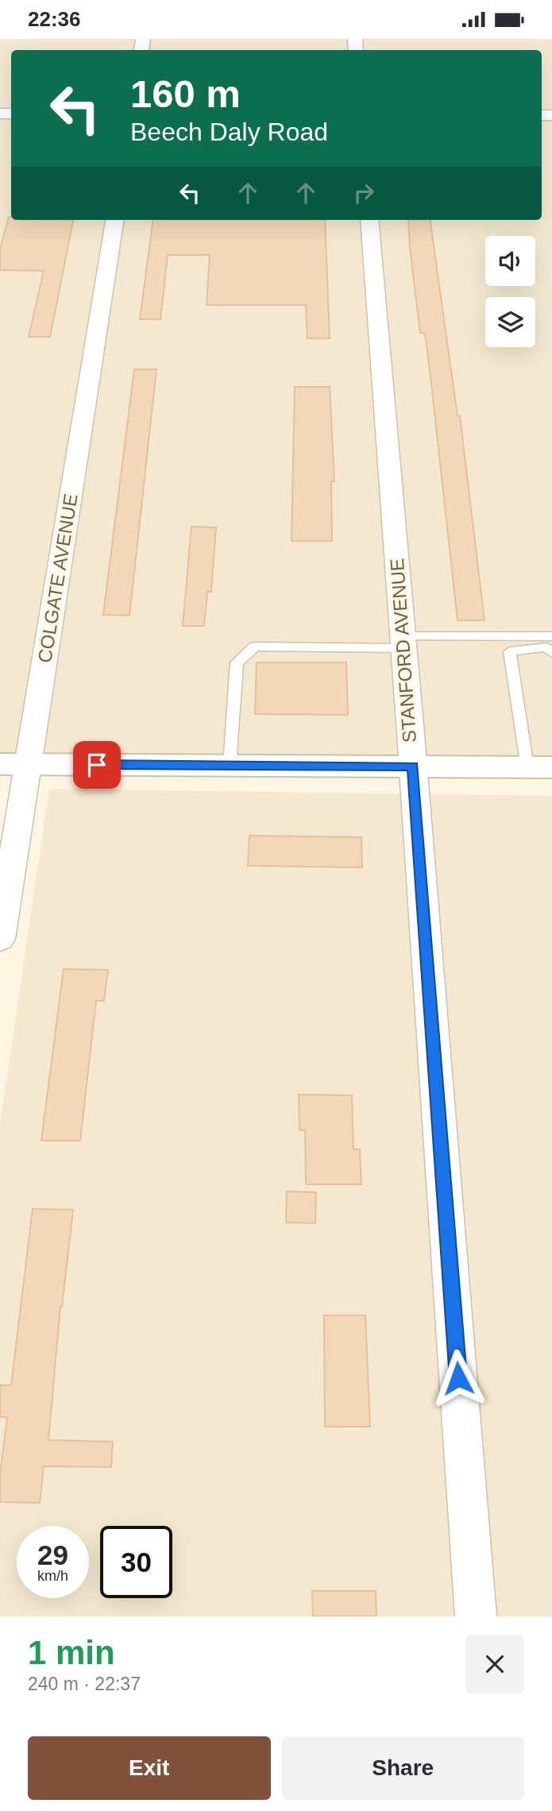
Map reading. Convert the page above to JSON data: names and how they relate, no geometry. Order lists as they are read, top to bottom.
{
  "streets": {
    "street": ["COLGATE AVENUE", "STANFORD AVENUE"]
  },
  "page": {
    "status": "22:36",
    "turn": ["160 m", "Beech Daly Road"],
    "speed": "29 km/h",
    "limit": "30",
    "heading": ["1 min", "240 m · 22:37"],
    "buttons": ["Exit", "Share"]
  }
}
